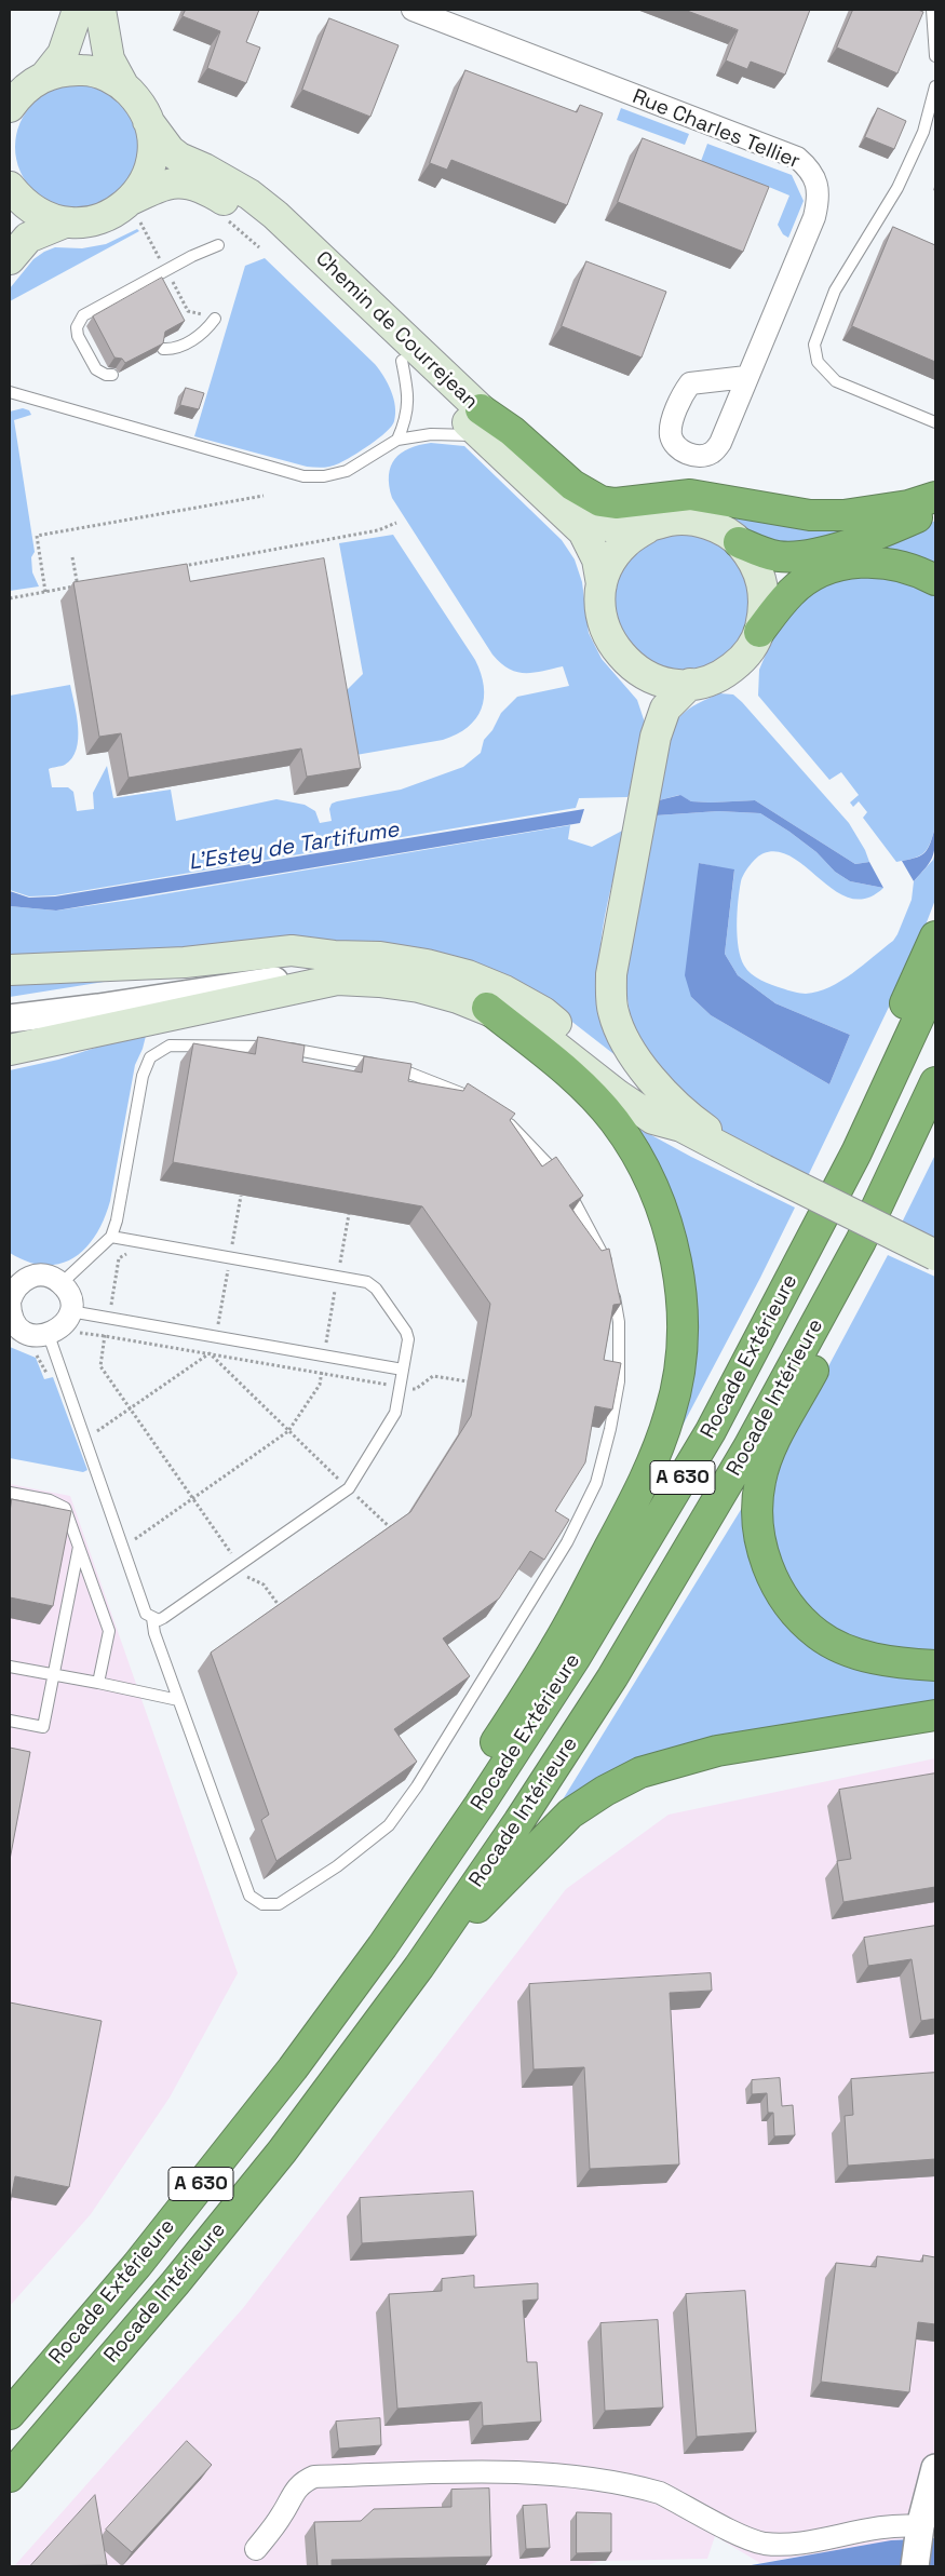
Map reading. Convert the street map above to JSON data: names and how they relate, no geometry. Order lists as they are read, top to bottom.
{
  "streets": {
    "highway": ["Rocade Extérieure", "Rocade Intérieure", "A 630"],
    "main road": ["Chemin de Courrejean"],
    "street": ["Rue Charles Tellier"]
  },
  "water": ["L'Estey de Tartifume"]
}
